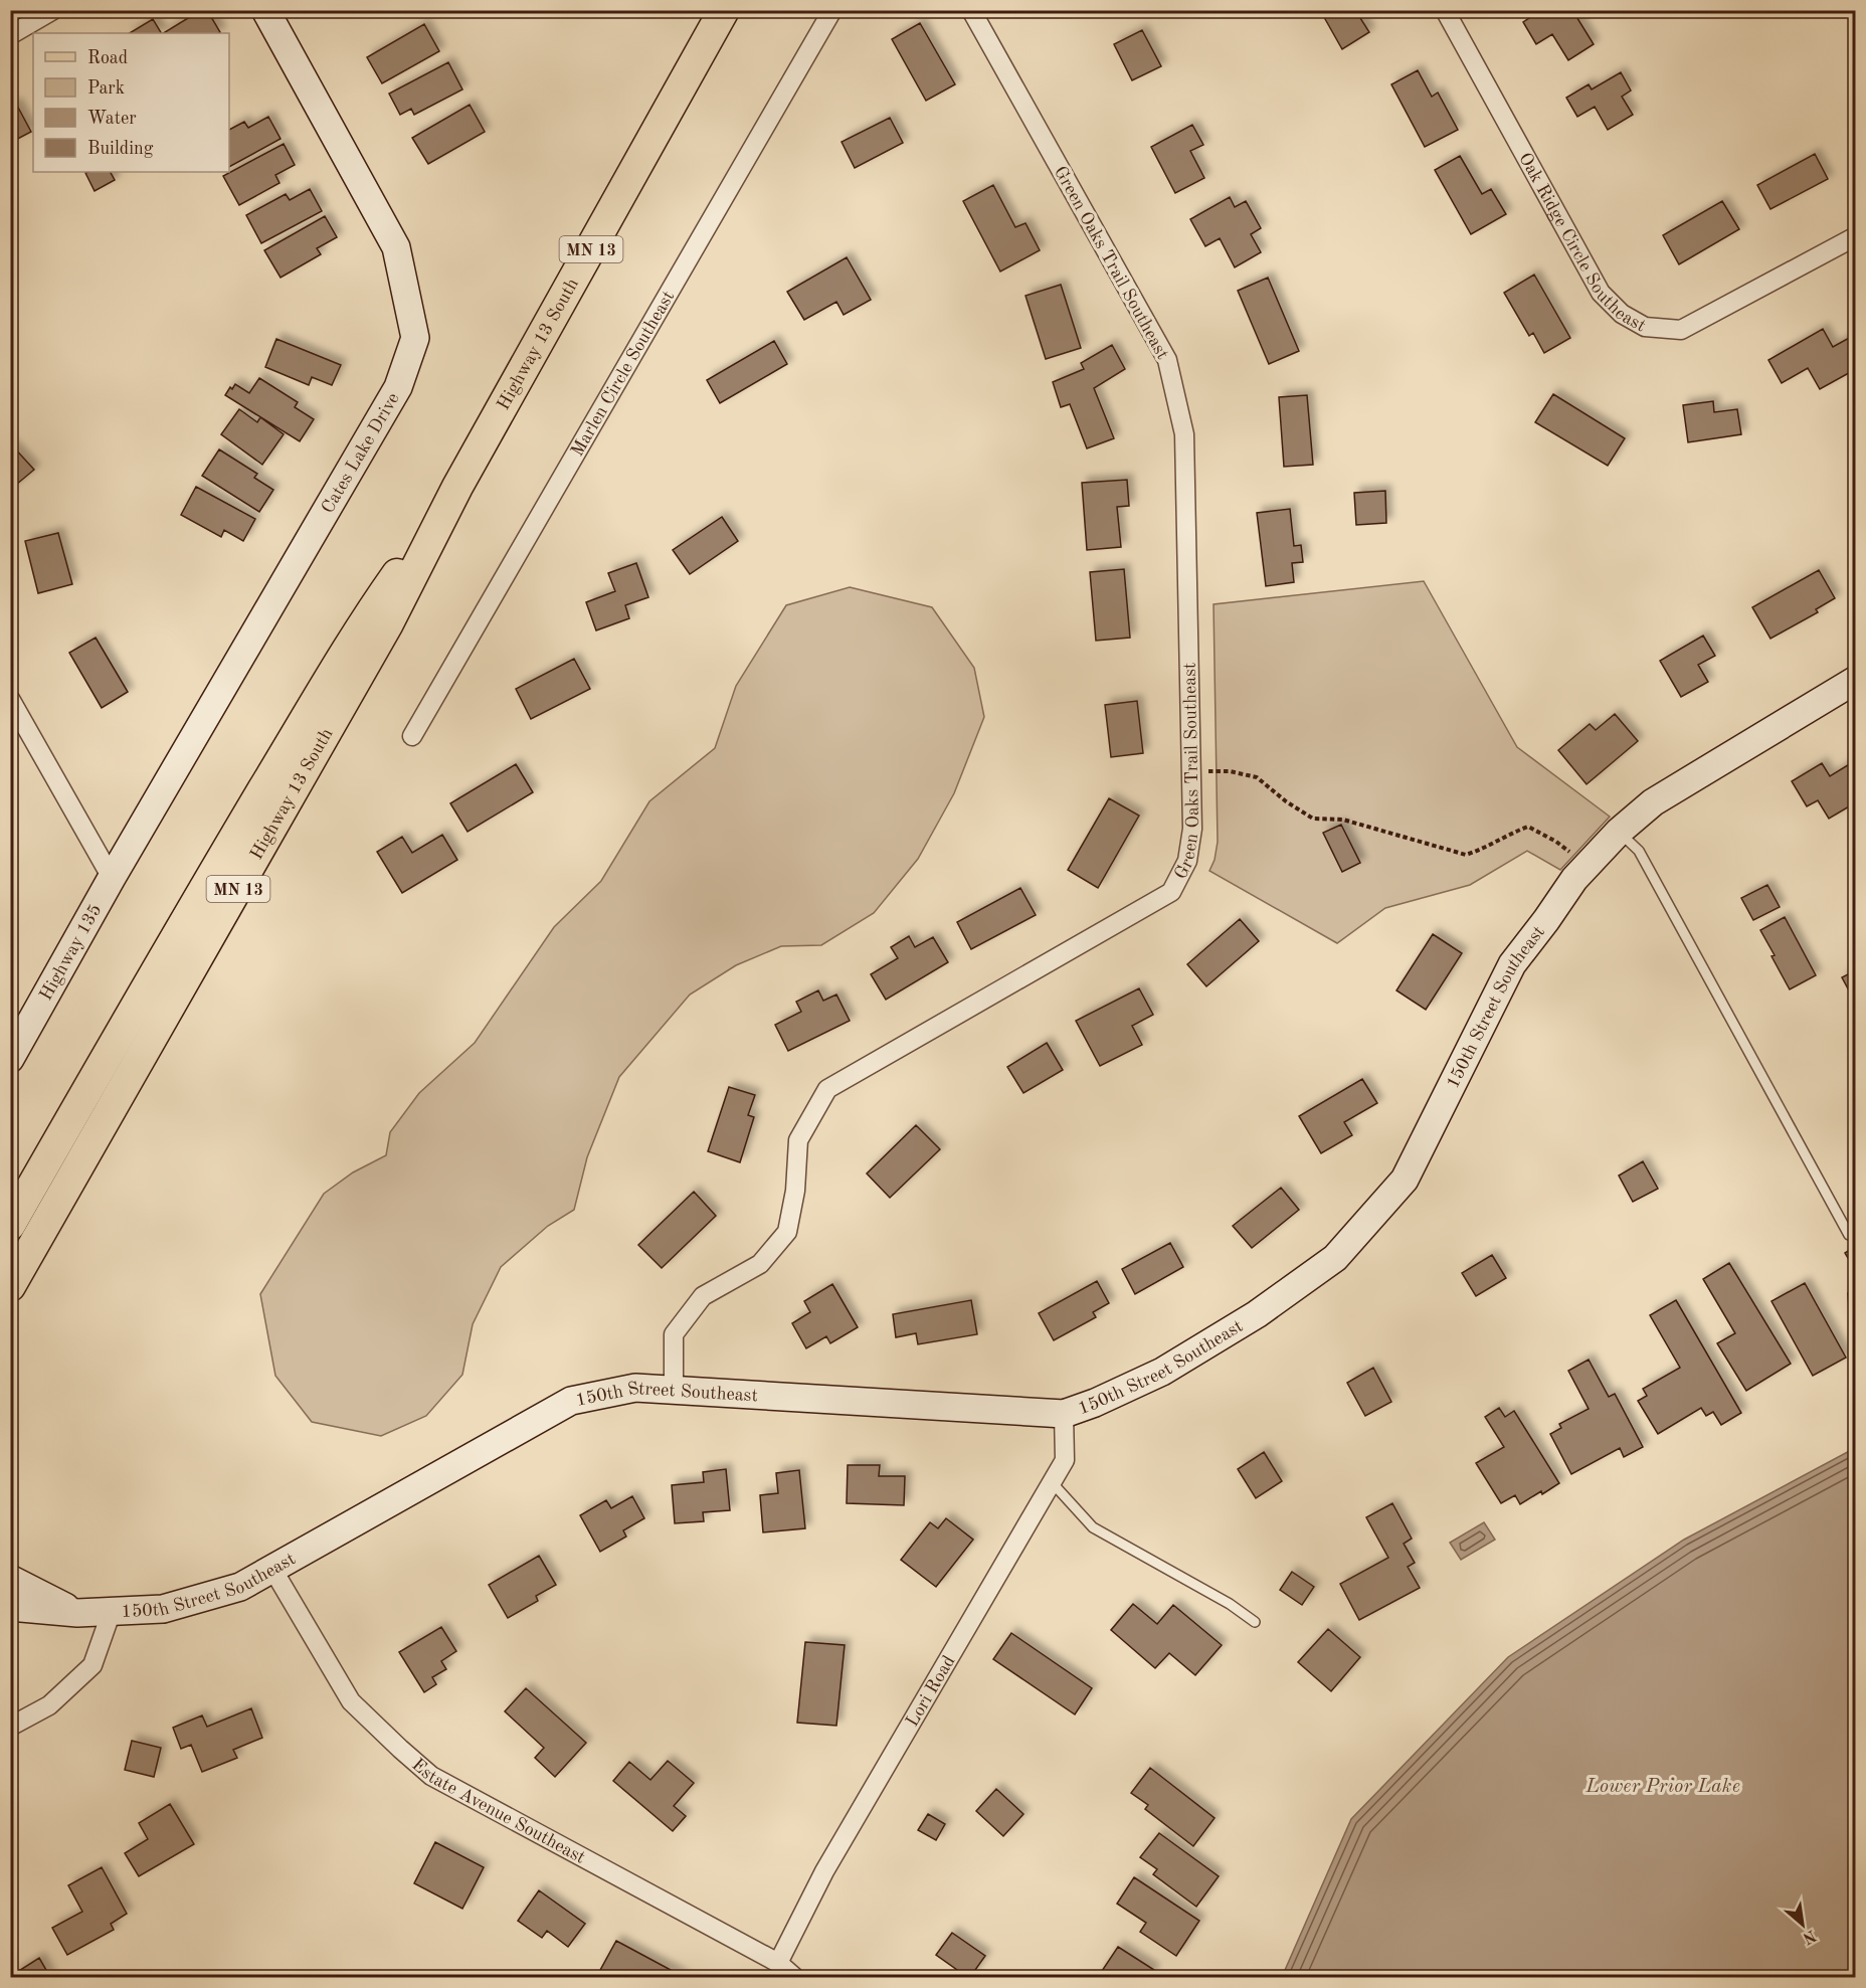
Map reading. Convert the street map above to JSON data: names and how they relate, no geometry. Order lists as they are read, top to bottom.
{
  "streets": {
    "main road": ["MN 13", "Highway 13 South"],
    "street": [
      "Oak Ridge Circle Southeast",
      "Green Oaks Trail Southeast",
      "Marlen Circle Southeast",
      "Cates Lake Drive",
      "Highway 135",
      "150th Street Southeast",
      "Lori Road",
      "Estate Avenue Southeast"
    ]
  },
  "crossings": [
    ["Green Oaks Trail Southeast", "150th Street Southeast"],
    ["Cates Lake Drive", "Highway 135"],
    ["150th Street Southeast", "Lori Road"],
    ["150th Street Southeast", "Estate Avenue Southeast"],
    ["Lori Road", "Estate Avenue Southeast"]
  ],
  "water": ["Lower Prior Lake"],
  "legend": [
    "Road",
    "Park",
    "Water",
    "Building"
  ],
  "north": "bottom right"
}
